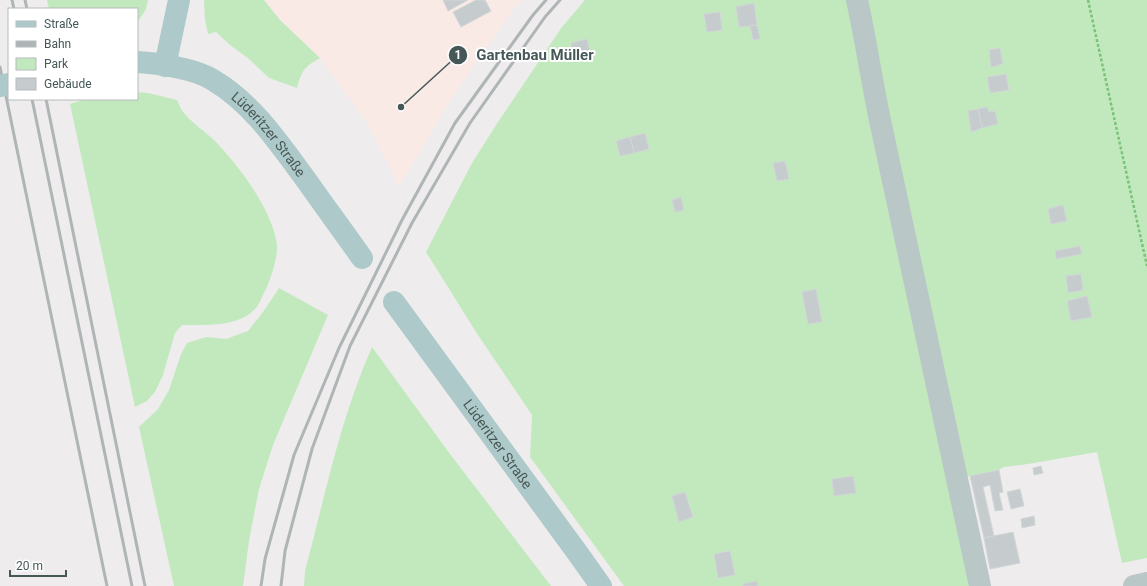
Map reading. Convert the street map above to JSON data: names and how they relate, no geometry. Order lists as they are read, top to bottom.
{
  "streets": {
    "main road": ["Lüderitzer Straße"]
  },
  "places": ["Gartenbau Müller"],
  "legend": [
    "Straße",
    "Bahn",
    "Park",
    "Gebäude"
  ],
  "scale_bar": "20 m"
}
